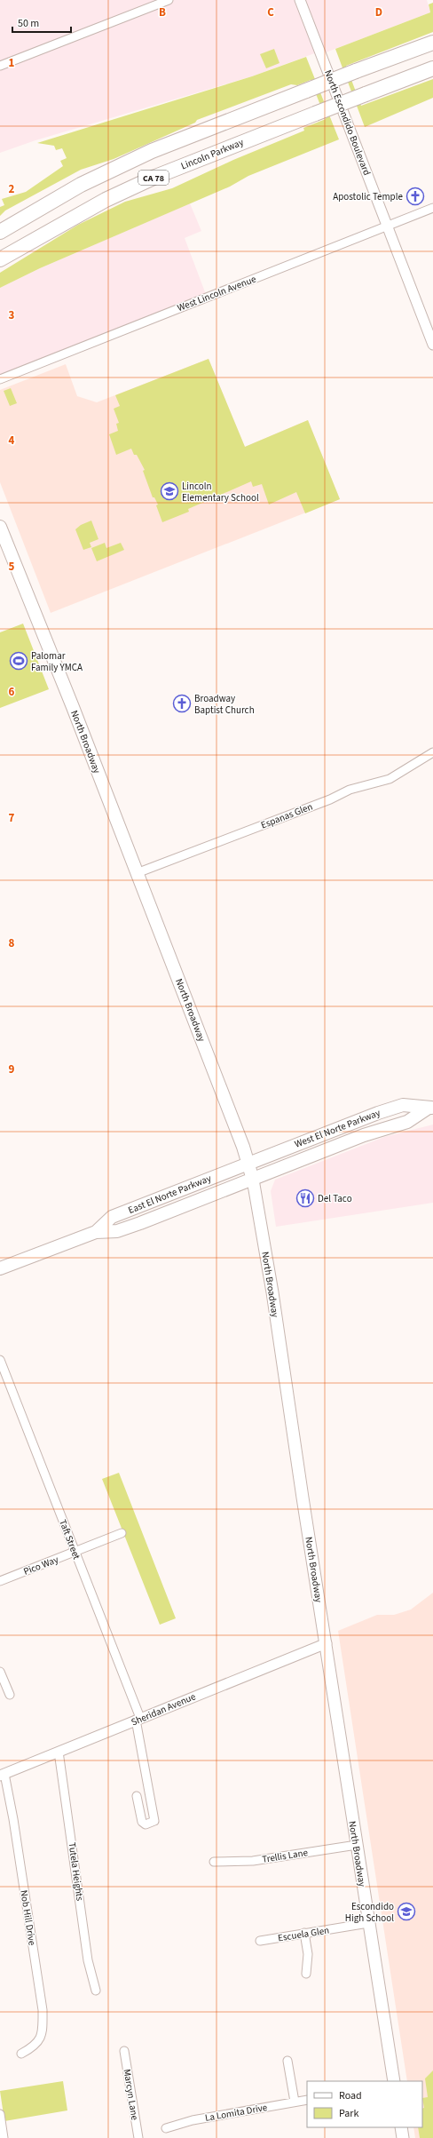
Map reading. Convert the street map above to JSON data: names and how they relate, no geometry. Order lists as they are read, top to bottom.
{
  "streets": {
    "highway": ["Lincoln Parkway", "CA 78"],
    "main road": ["North Broadway", "West El Norte Parkway", "East El Norte Parkway"],
    "street": [
      "North Escondido Boulevard",
      "West Lincoln Avenue",
      "Espanas Glen",
      "Taft Street",
      "Pico Way",
      "Sheridan Avenue",
      "Trellis Lane",
      "Tutela Heights",
      "Nob Hill Drive",
      "Escuela Glen",
      "Marcyn Lane",
      "La Lomita Drive"
    ]
  },
  "crossings": [
    ["North Escondido Boulevard", "West Lincoln Avenue"],
    ["North Broadway", "Espanas Glen"],
    ["North Broadway", "West El Norte Parkway"],
    ["North Broadway", "East El Norte Parkway"],
    ["North Broadway", "Sheridan Avenue"],
    ["North Broadway", "Trellis Lane"],
    ["North Broadway", "Escuela Glen"],
    ["West El Norte Parkway", "East El Norte Parkway"],
    ["Taft Street", "Pico Way"],
    ["Taft Street", "Sheridan Avenue"],
    ["Sheridan Avenue", "Tutela Heights"],
    ["Sheridan Avenue", "Nob Hill Drive"]
  ],
  "places": {
    "church": ["Apostolic Temple", "Broadway Baptist Church"],
    "school or university": ["Lincoln Elementary School", "Escondido High School"],
    "sports": ["Palomar Family YMCA"],
    "restaurant": ["Del Taco"]
  },
  "legend": ["Road", "Park"],
  "scale_bar": "50 m",
  "grid": {
    "columns": ["B", "C", "D"],
    "rows": [
      "1",
      "2",
      "3",
      "4",
      "5",
      "6",
      "7",
      "8",
      "9"
    ]
  }
}
